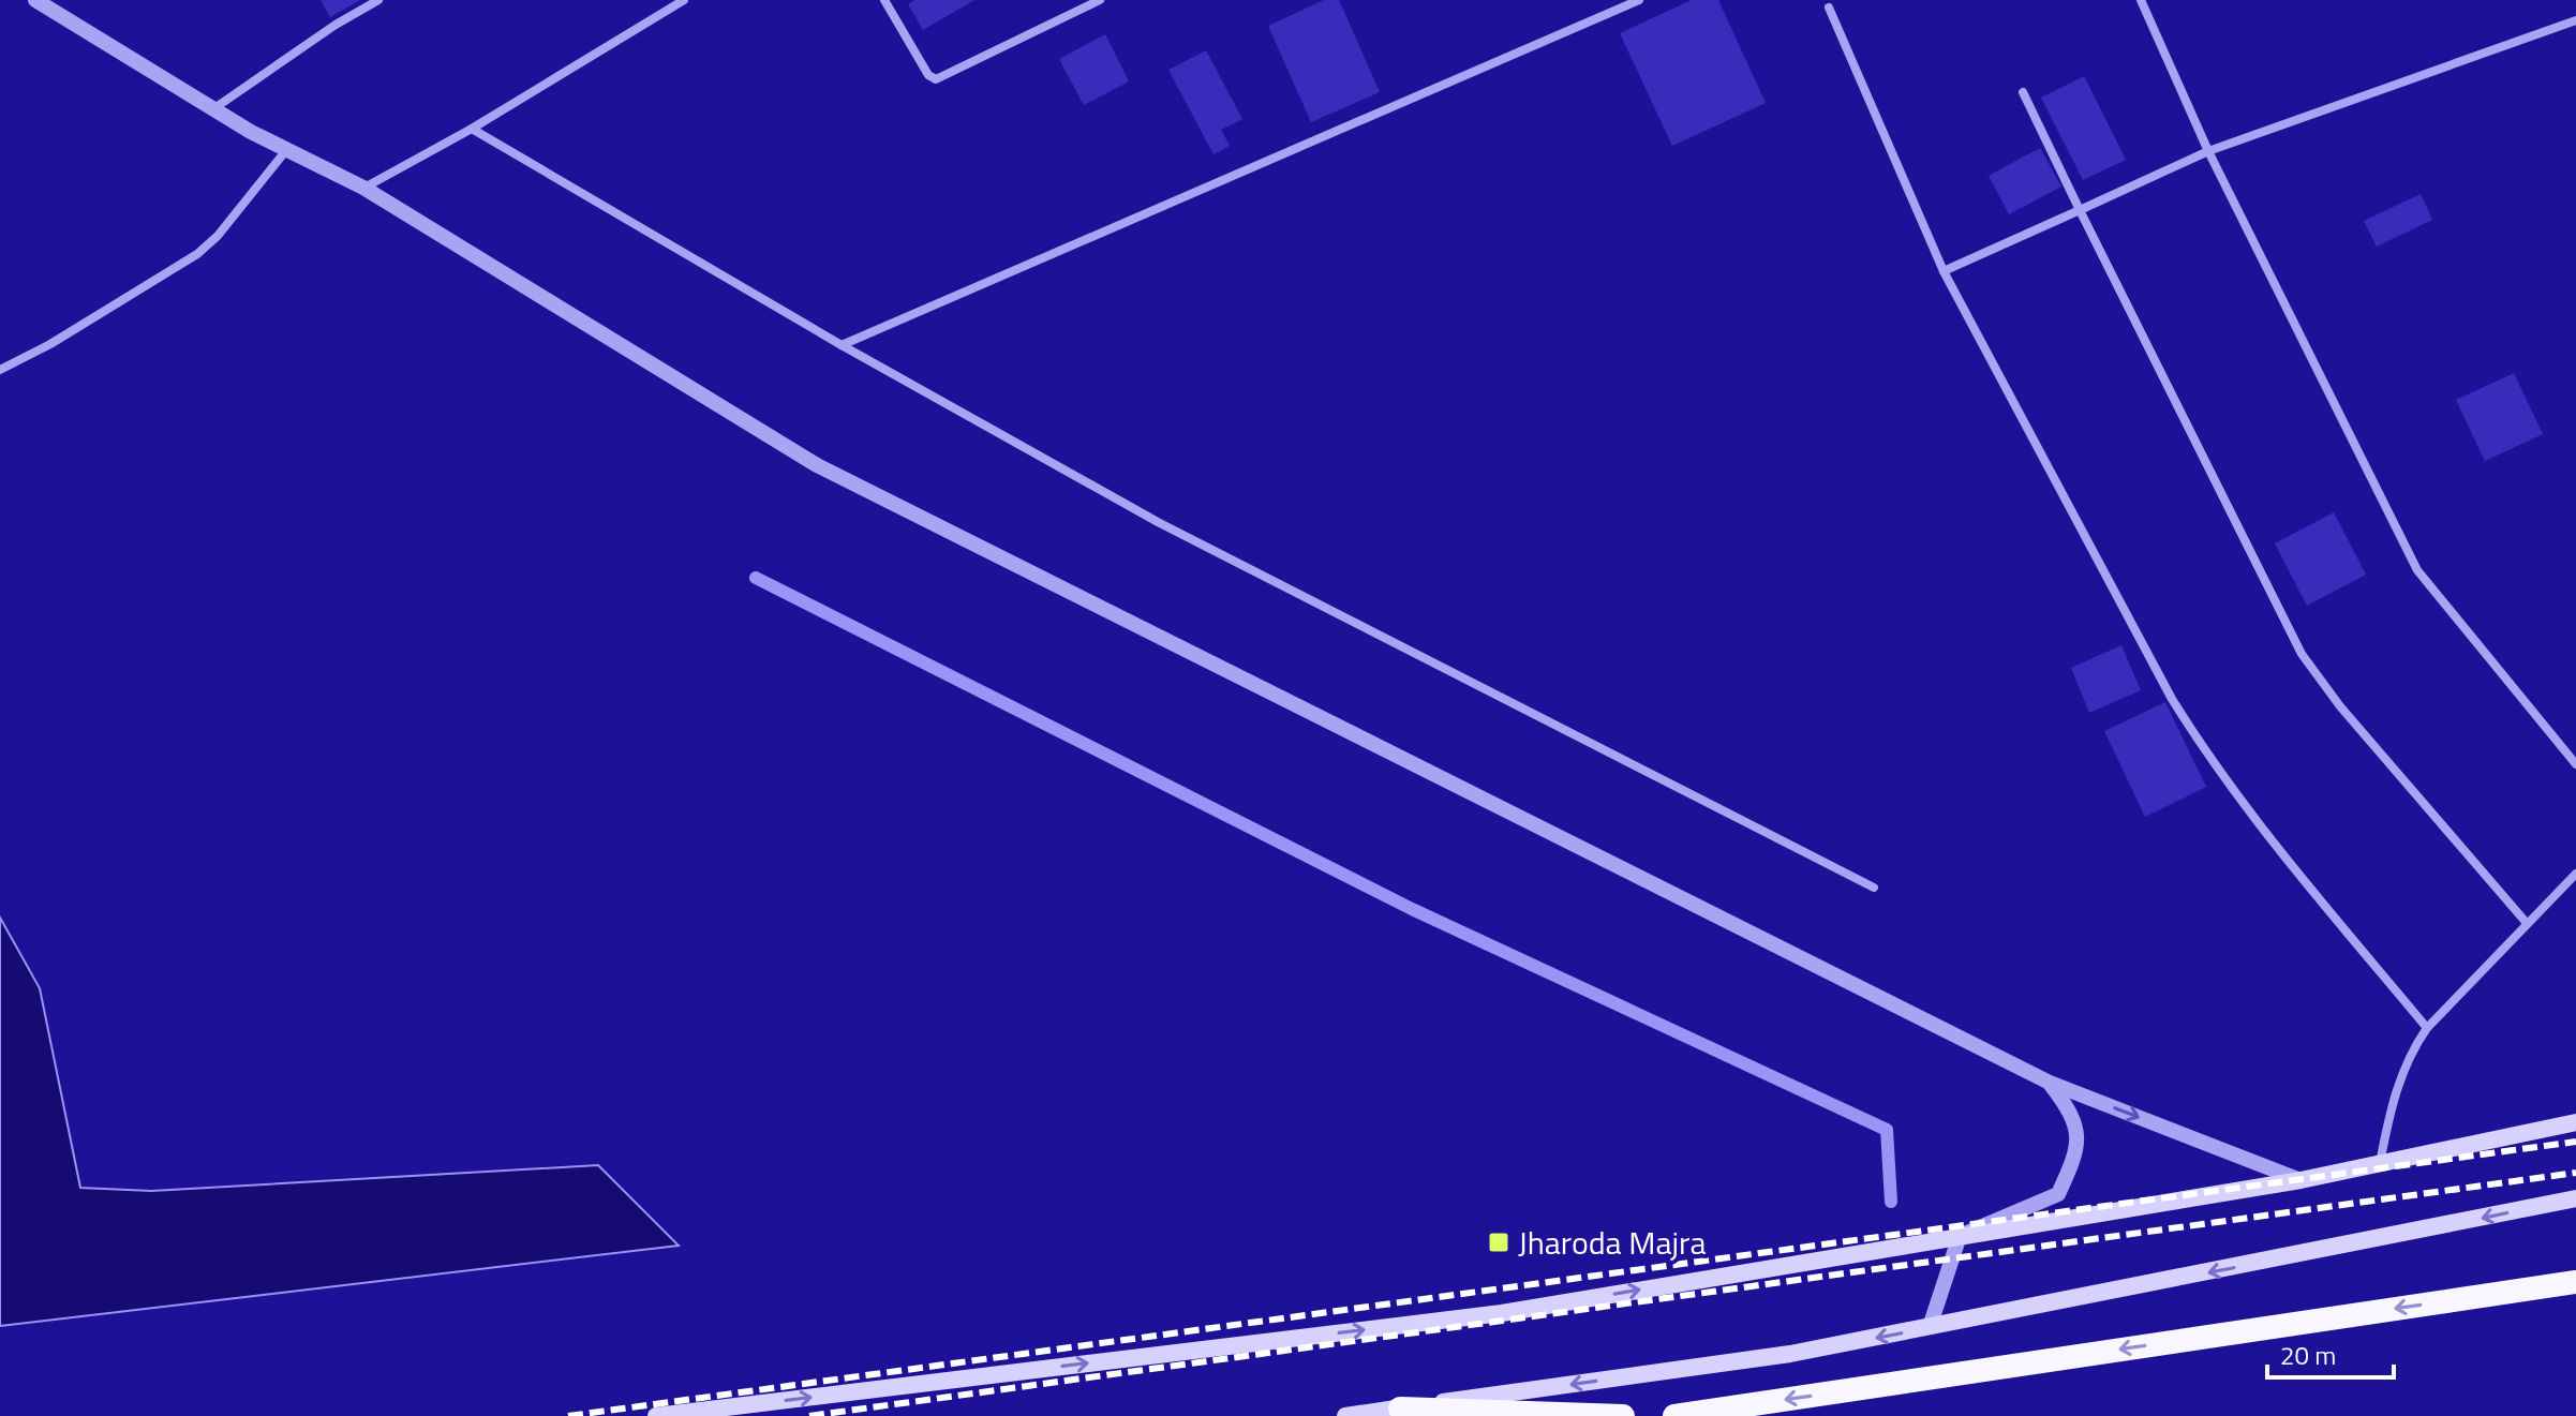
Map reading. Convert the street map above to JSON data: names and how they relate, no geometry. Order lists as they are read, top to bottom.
{
  "places": {
    "transit": ["Jharoda Majra"]
  },
  "scale_bar": "20 m"
}
